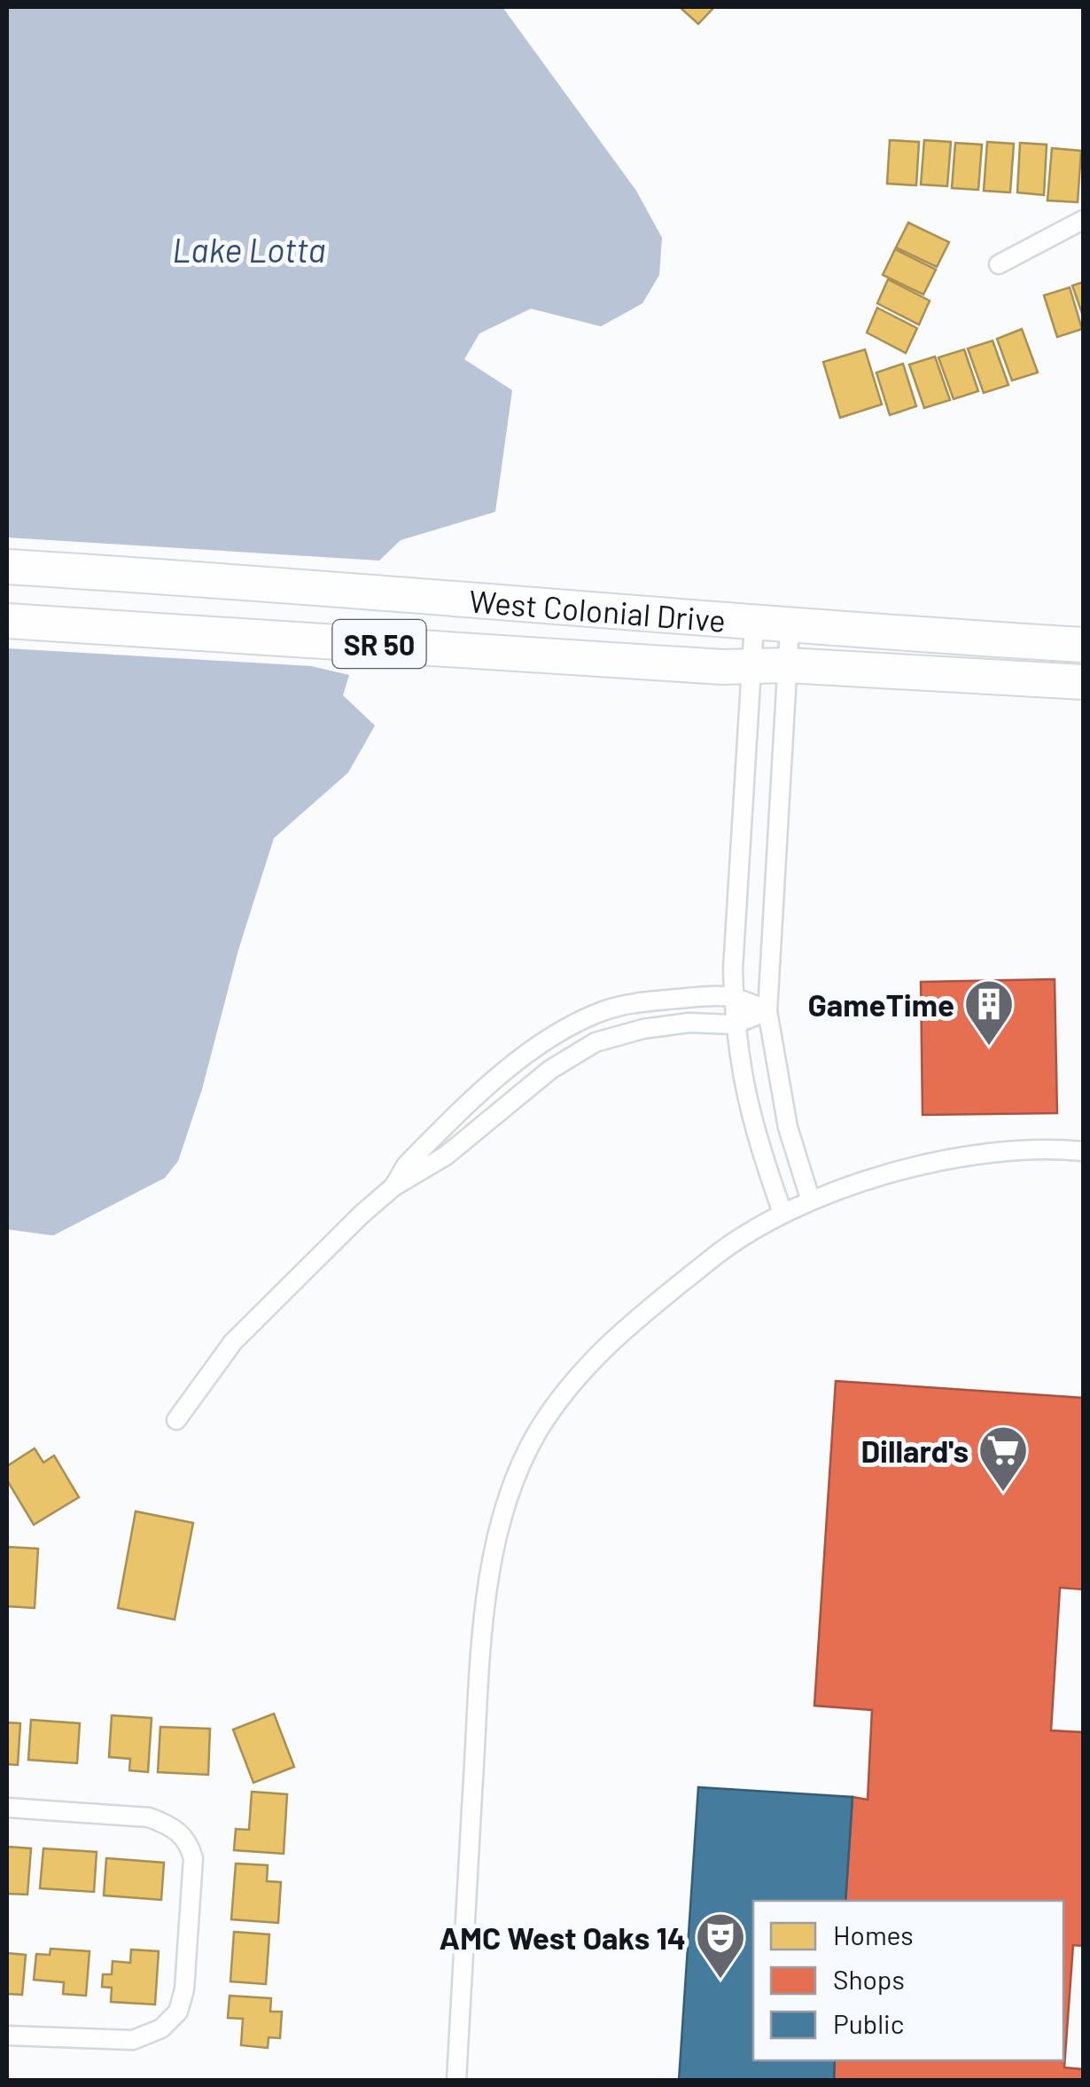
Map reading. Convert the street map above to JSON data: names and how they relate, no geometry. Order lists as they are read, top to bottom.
{
  "streets": {
    "highway": ["West Colonial Drive", "SR 50"]
  },
  "water": ["Lake Lotta"],
  "places": {
    "building": ["GameTime"],
    "supermarket": ["Dillard's"],
    "theatre": ["AMC West Oaks 14"]
  },
  "legend": ["Homes", "Shops", "Public"]
}
